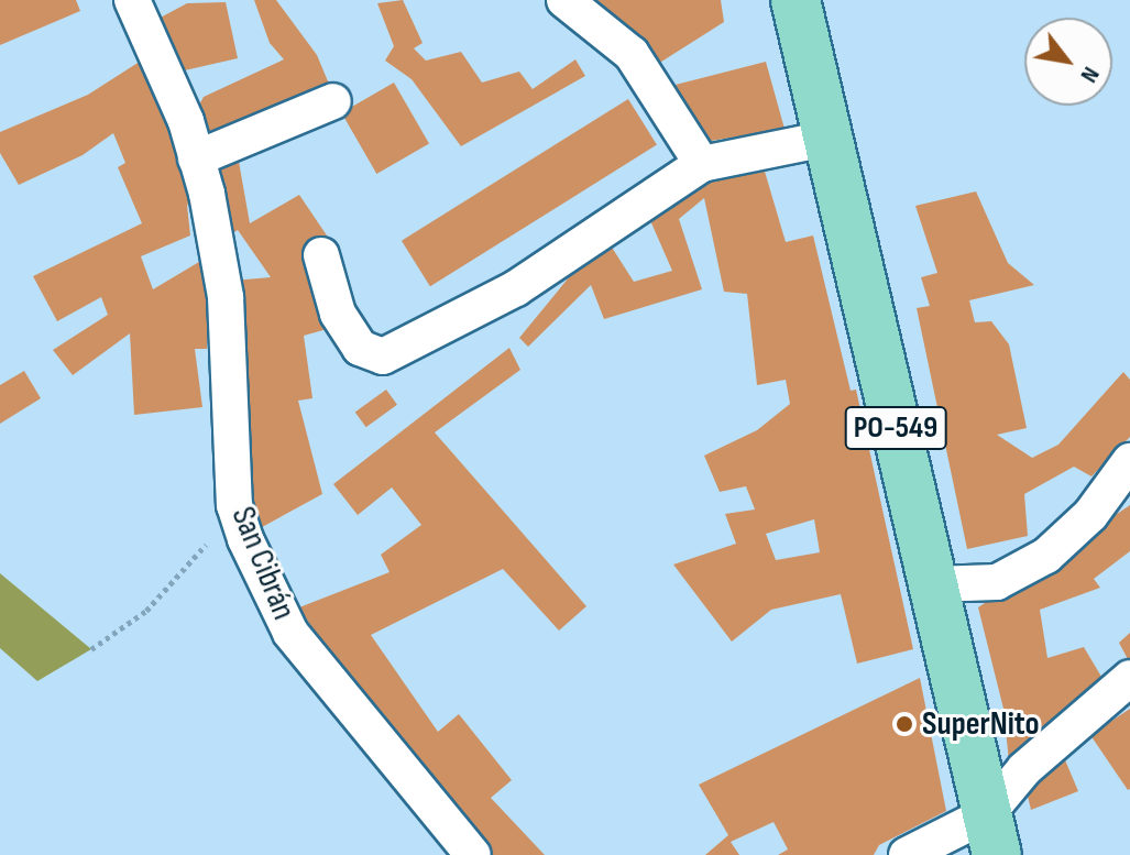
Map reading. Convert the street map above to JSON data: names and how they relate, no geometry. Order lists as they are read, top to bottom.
{
  "streets": {
    "main road": ["PO-549"],
    "street": ["San Cibrán"]
  },
  "places": ["SuperNito"],
  "north": "bottom right"
}
